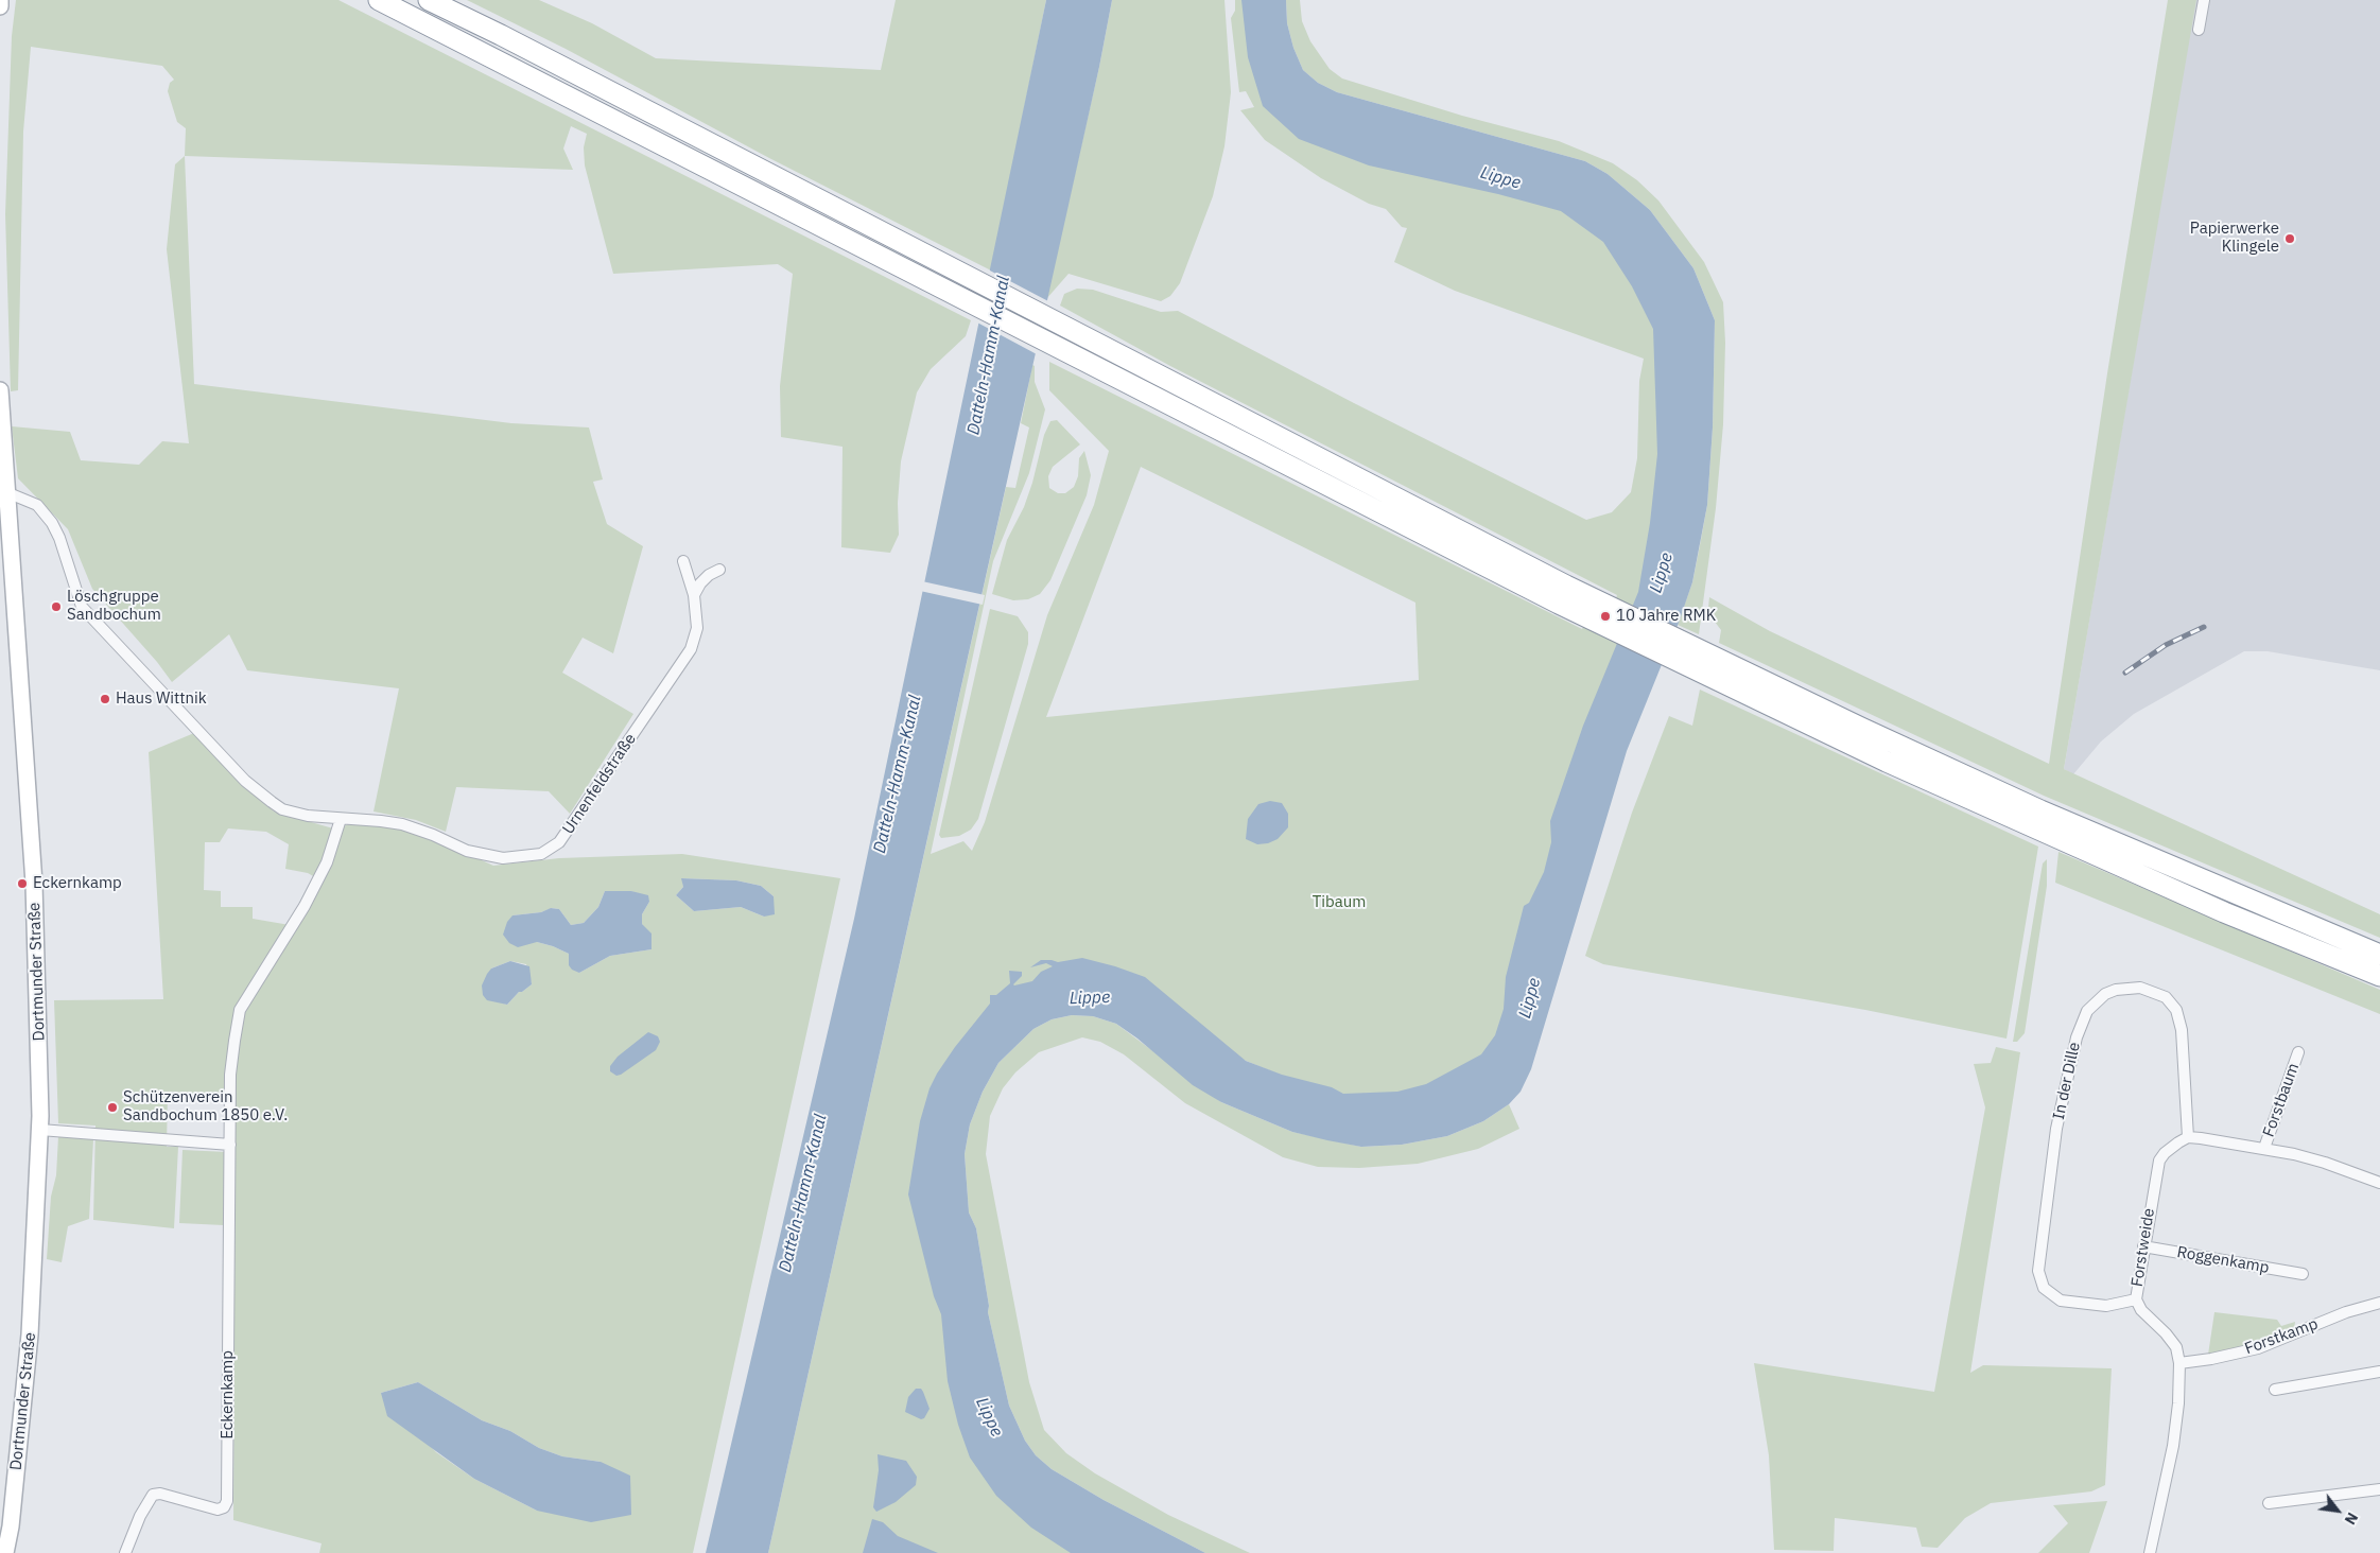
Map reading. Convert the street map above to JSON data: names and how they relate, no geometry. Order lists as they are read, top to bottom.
{
  "streets": {
    "main road": ["Dortmunder Straße"],
    "street": [
      "Urnenfeldstraße",
      "In der Dille",
      "Forstbaum",
      "Forstweide",
      "Roggenkamp",
      "Forstkamp",
      "Eckernkamp"
    ]
  },
  "crossings": [
    ["Urnenfeldstraße", "Dortmunder Straße"],
    ["In der Dille", "Forstweide"],
    ["Forstweide", "Roggenkamp"],
    ["Forstweide", "Forstkamp"]
  ],
  "water": ["Lippe", "Datteln-Hamm-Kanal"],
  "parks": ["Tibaum"],
  "places": [
    "Papierwerke Klingele",
    "Löschgruppe Sandbochum",
    "10 Jahre RMK",
    "Haus Wittnik",
    "Eckernkamp",
    "Schützenverein Sandbochum 1850 e.V."
  ],
  "north": "bottom right"
}
